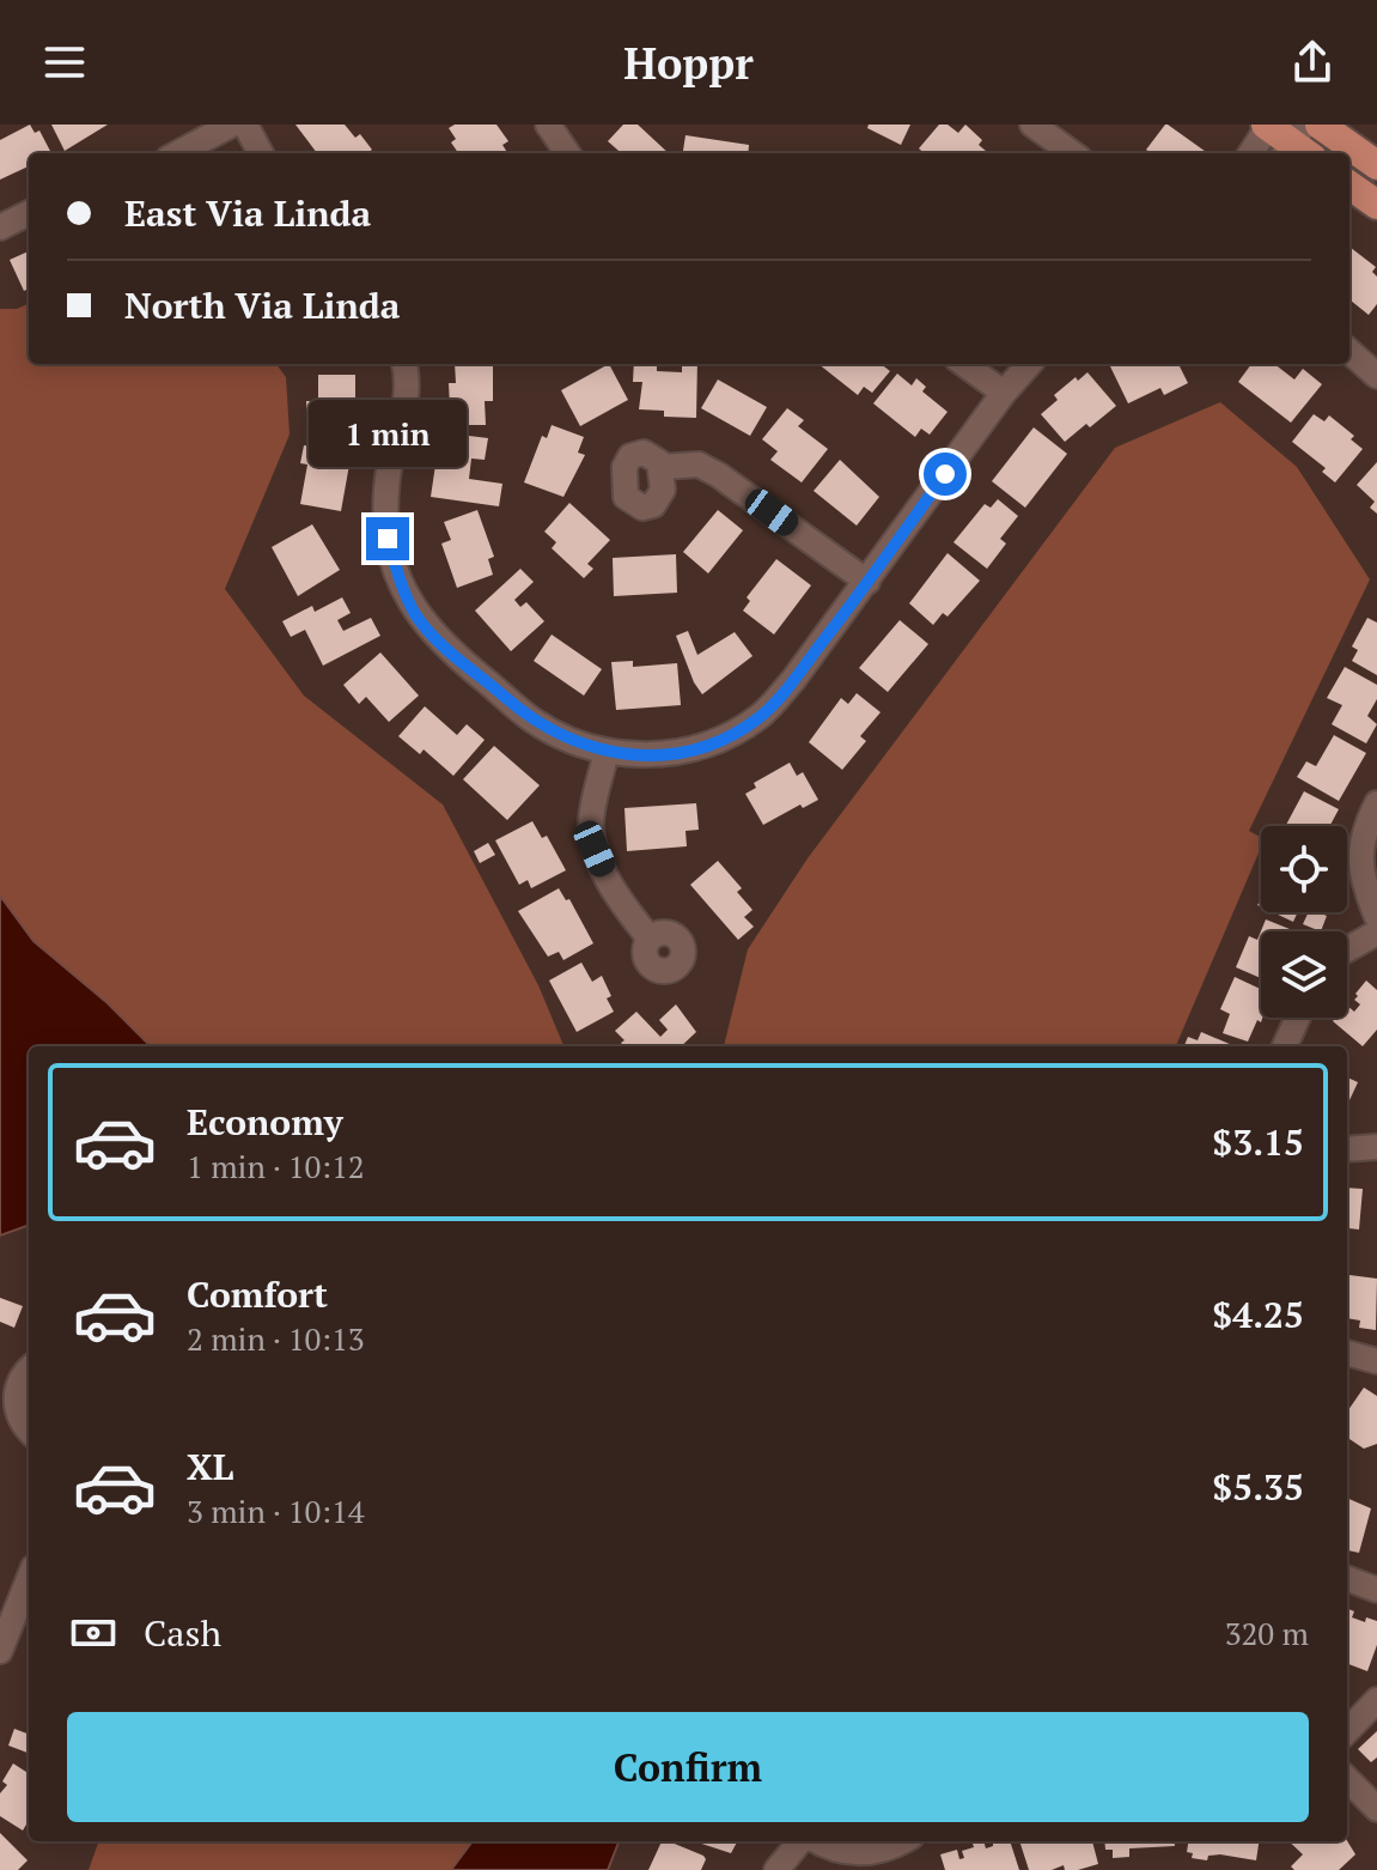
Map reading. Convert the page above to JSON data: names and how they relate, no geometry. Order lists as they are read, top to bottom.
{
  "page": {
    "header": "Hoppr",
    "banner": ["East Via Linda", "North Via Linda"],
    "bubble": "1 min",
    "list": [
      {
        "name": "Economy",
        "note": "1 min · 10:12",
        "value": "$3.15"
      },
      {
        "name": "Comfort",
        "note": "2 min · 10:13",
        "value": "$4.25"
      },
      {
        "name": "XL",
        "note": "3 min · 10:14",
        "value": "$5.35"
      }
    ],
    "pay": ["Cash", "320 m"],
    "buttons": "Confirm"
  }
}
